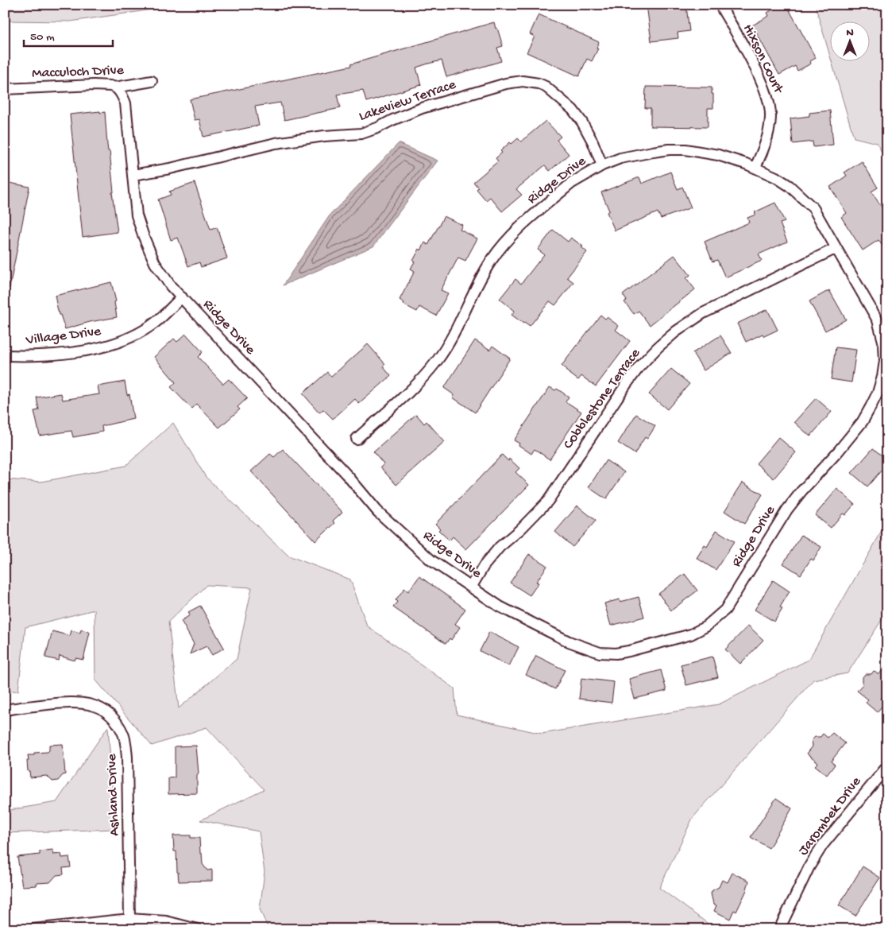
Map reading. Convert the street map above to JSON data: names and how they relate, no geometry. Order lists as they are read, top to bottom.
{
  "streets": {
    "street": [
      "Hixson Court",
      "Macculoch Drive",
      "Lakeview Terrace",
      "Ridge Drive",
      "Village Drive",
      "Cobblestone Terrace",
      "Ashland Drive",
      "Jarombek Drive"
    ]
  },
  "crossings": [
    ["Hixson Court", "Ridge Drive"],
    ["Macculoch Drive", "Ridge Drive"],
    ["Lakeview Terrace", "Ridge Drive"],
    ["Ridge Drive", "Village Drive"],
    ["Ridge Drive", "Cobblestone Terrace"]
  ],
  "scale_bar": "50 m",
  "north": "top"
}
